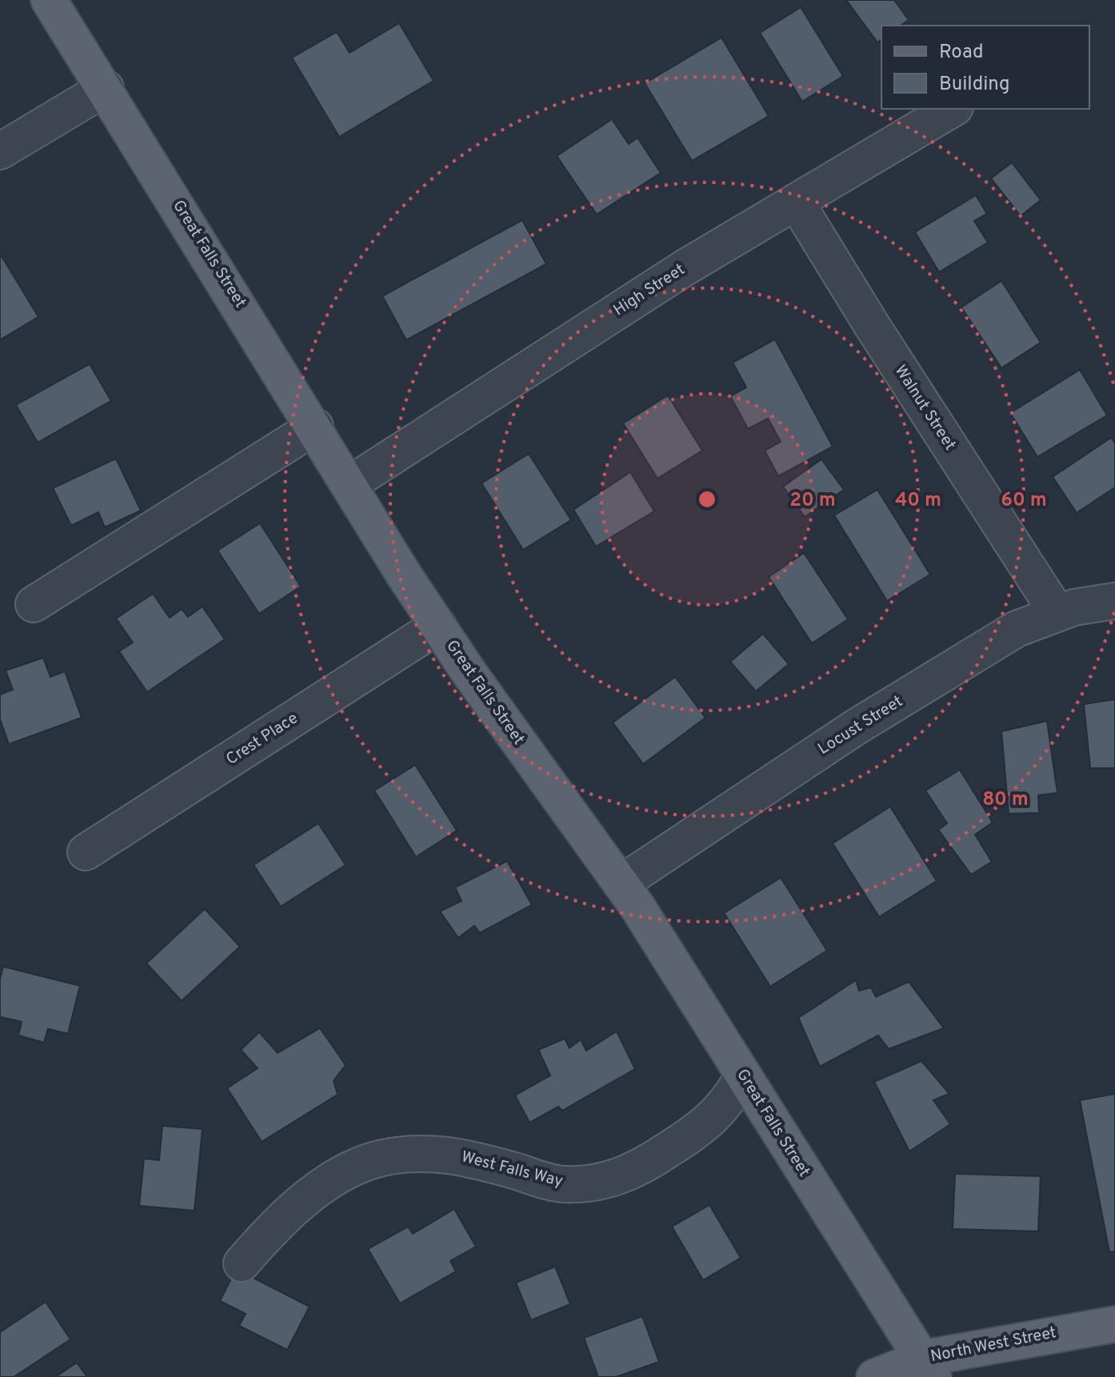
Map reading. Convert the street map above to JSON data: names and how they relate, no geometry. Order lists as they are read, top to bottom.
{
  "streets": {
    "main road": ["Great Falls Street", "North West Street"],
    "street": [
      "High Street",
      "Walnut Street",
      "Locust Street",
      "Crest Place",
      "West Falls Way"
    ]
  },
  "crossings": [
    ["Great Falls Street", "High Street"],
    ["Great Falls Street", "Locust Street"],
    ["Great Falls Street", "Crest Place"],
    ["Great Falls Street", "West Falls Way"],
    ["Great Falls Street", "North West Street"],
    ["High Street", "Walnut Street"],
    ["Walnut Street", "Locust Street"]
  ],
  "legend": ["Road", "Building"],
  "rings": [
    "20 m",
    "40 m",
    "60 m",
    "80 m"
  ]
}
